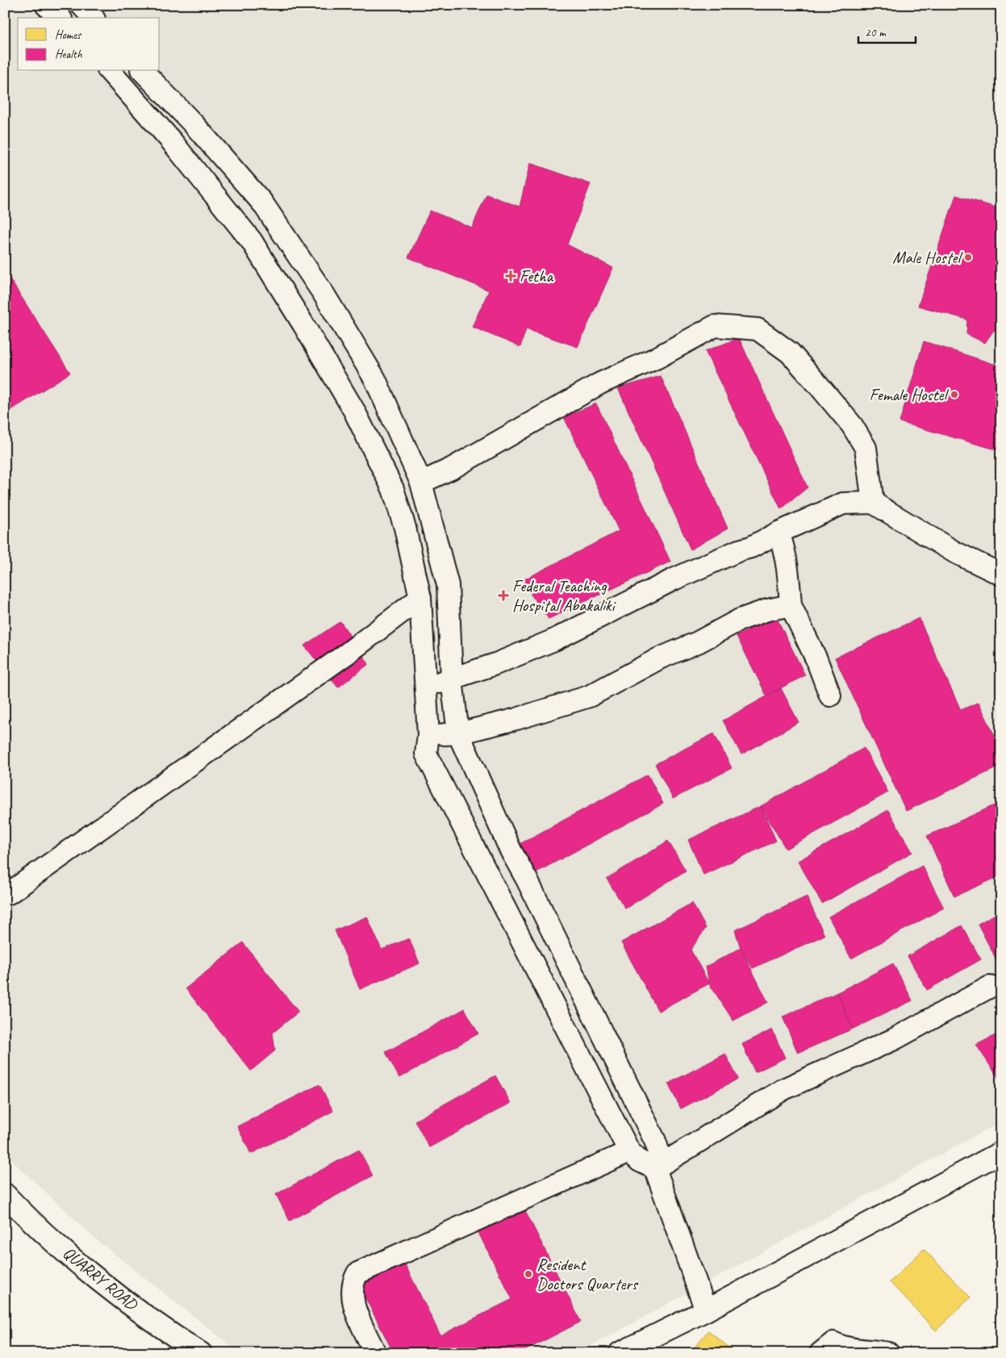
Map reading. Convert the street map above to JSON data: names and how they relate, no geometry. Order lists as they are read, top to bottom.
{
  "streets": {
    "street": ["QUARRY ROAD"]
  },
  "places": {
    "other": ["Male Hostel", "Female Hostel", "Resident Doctors Quarters"],
    "health": ["Fetha", "Federal Teaching Hospital Abakaliki"]
  },
  "legend": ["Homes", "Health"],
  "scale_bar": "20 m"
}
